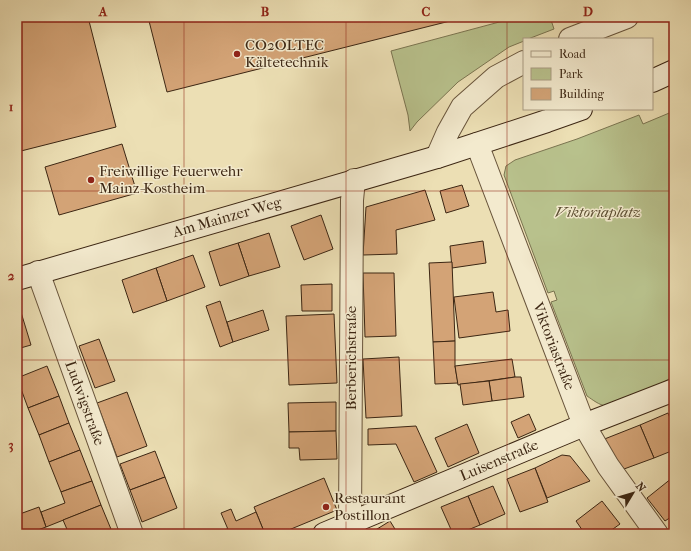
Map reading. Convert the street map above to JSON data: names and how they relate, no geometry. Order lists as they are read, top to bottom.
{
  "streets": {
    "street": [
      "Am Mainzer Weg",
      "Viktoriastraße",
      "Berberichstraße",
      "Ludwigstraße",
      "Luisenstraße"
    ]
  },
  "crossings": [
    ["Am Mainzer Weg", "Viktoriastraße"],
    ["Am Mainzer Weg", "Berberichstraße"],
    ["Am Mainzer Weg", "Ludwigstraße"],
    ["Viktoriastraße", "Luisenstraße"],
    ["Berberichstraße", "Luisenstraße"]
  ],
  "parks": ["Viktoriaplatz"],
  "places": ["CO2OLTEC Kältetechnik", "Freiwillige Feuerwehr Mainz-Kostheim", "Restaurant Postillon"],
  "legend": ["Road", "Park", "Building"],
  "north": "top right",
  "grid": {
    "columns": [
      "A",
      "B",
      "C",
      "D"
    ],
    "rows": ["1", "2", "3"]
  }
}
